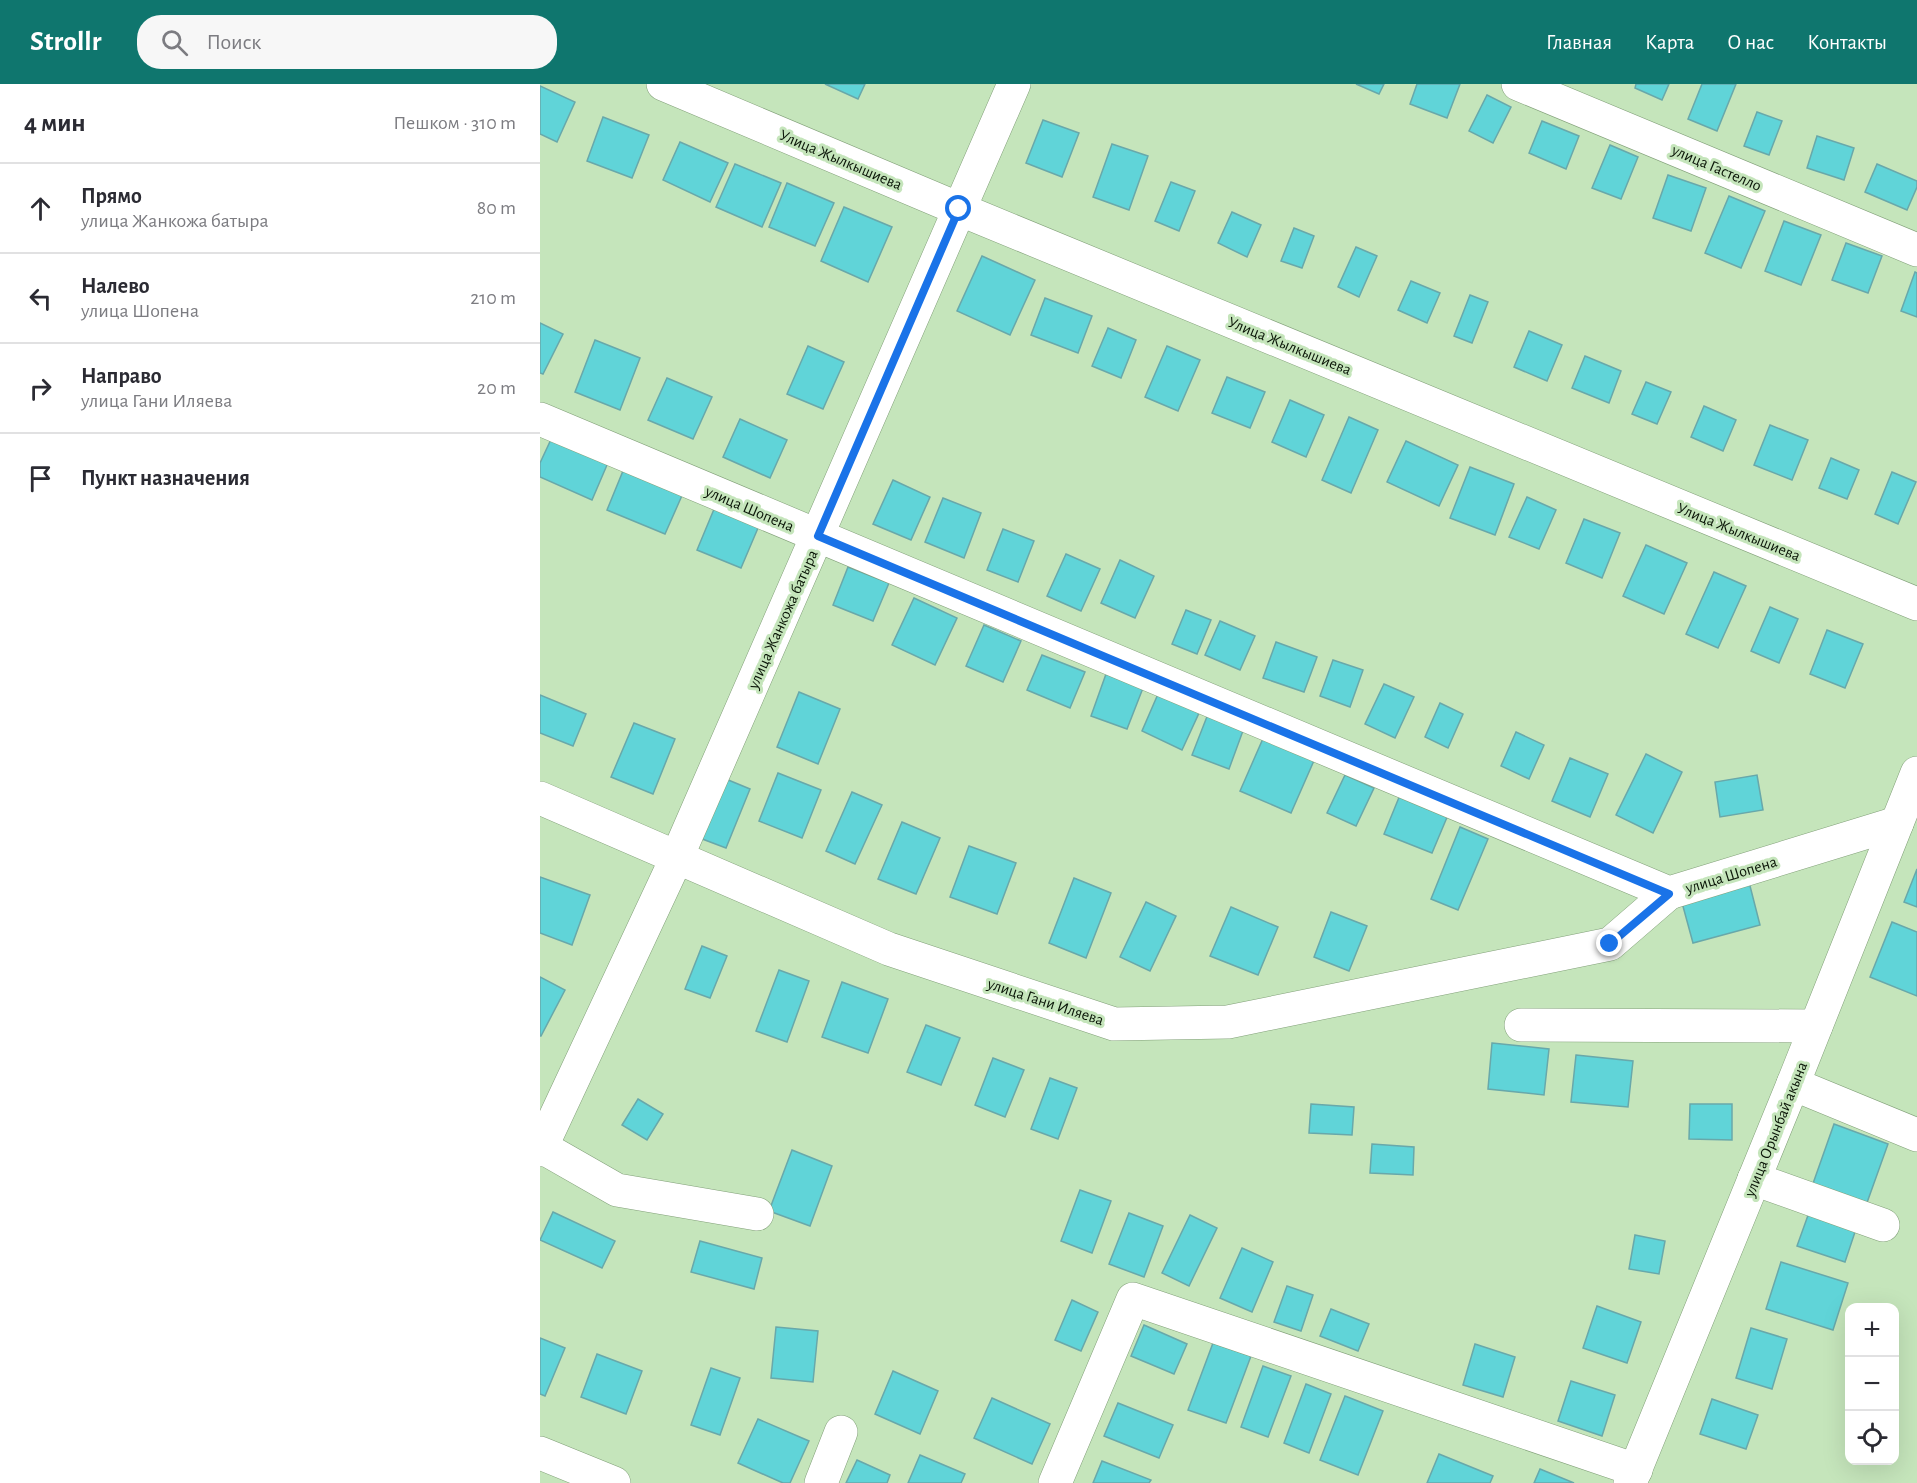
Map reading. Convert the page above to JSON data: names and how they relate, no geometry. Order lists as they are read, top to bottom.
{
  "streets": {
    "street": [
      "Улица Жылкышиева",
      "улица Гастелло",
      "улица Шопена",
      "улица Жанкожа батыра",
      "улица Гани Иляева",
      "улица Орынбай акына"
    ]
  },
  "crossings": [
    ["Улица Жылкышиева", "улица Жанкожа батыра"],
    ["улица Шопена", "улица Жанкожа батыра"],
    ["улица Шопена", "улица Гани Иляева"],
    ["улица Шопена", "улица Орынбай акына"],
    ["улица Жанкожа батыра", "улица Гани Иляева"]
  ],
  "page": {
    "header": "Strollr",
    "search": "Поиск",
    "nav": [
      "Главная",
      "Карта",
      "О нас",
      "Контакты"
    ],
    "heading": ["4 мин", "Пешком · 310 m"],
    "list": [
      ["Прямо", "улица Жанкожа батыра", "80 m"],
      ["Налево", "улица Шопена", "210 m"],
      ["Направо", "улица Гани Иляева", "20 m"],
      "Пункт назначения"
    ],
    "map_buttons": ["+", "−"]
  }
}
